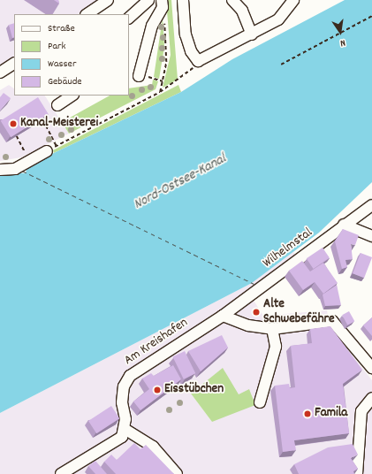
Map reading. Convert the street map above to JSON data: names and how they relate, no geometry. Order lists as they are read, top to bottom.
{
  "streets": {
    "street": ["Wilhelmstal", "Am Kreishafen"]
  },
  "crossings": [
    ["Wilhelmstal", "Am Kreishafen"]
  ],
  "water": ["Nord-Ostsee-Kanal"],
  "places": [
    "Kanal-Meisterei",
    "Alte Schwebefähre",
    "Eisstübchen",
    "Famila"
  ],
  "legend": [
    "Straße",
    "Park",
    "Wasser",
    "Gebäude"
  ],
  "north": "bottom"
}
